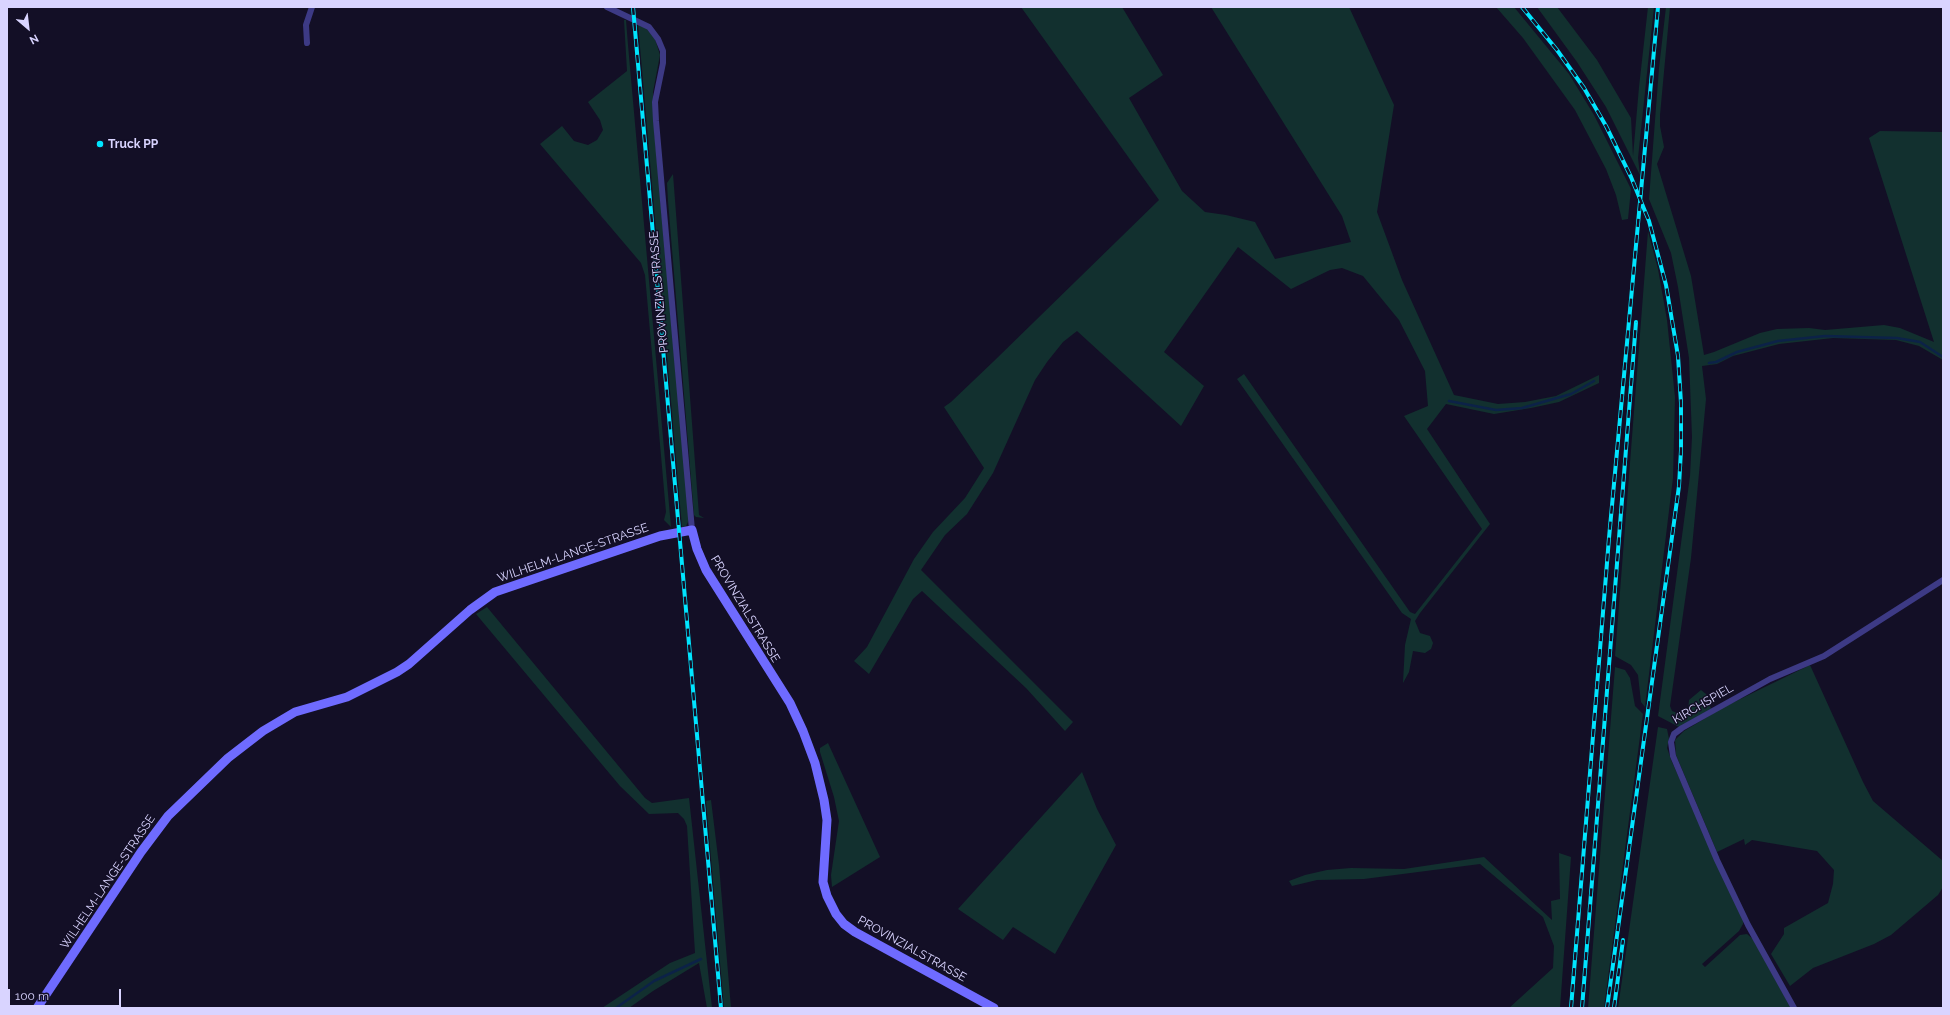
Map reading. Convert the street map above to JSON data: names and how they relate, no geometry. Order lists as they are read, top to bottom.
{
  "streets": {
    "street": ["PROVINZIALSTRASSE", "WILHELM-LANGE-STRASSE", "KIRCHSPIEL"]
  },
  "crossings": [
    ["PROVINZIALSTRASSE", "WILHELM-LANGE-STRASSE"]
  ],
  "places": ["Truck PP"],
  "scale_bar": "100 m",
  "north": "bottom right"
}
